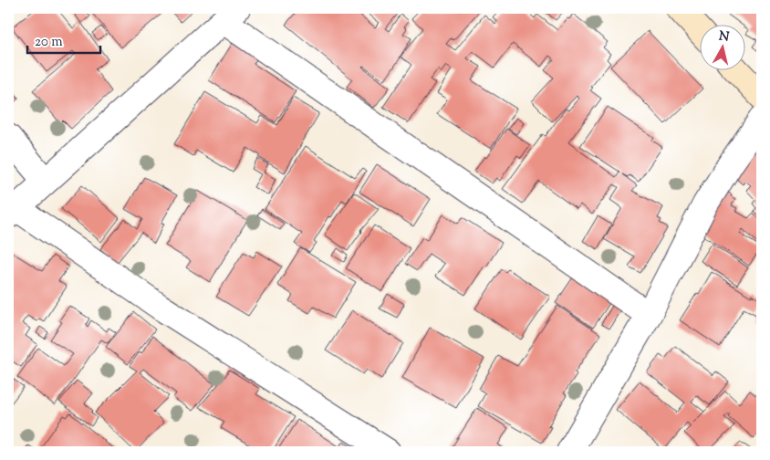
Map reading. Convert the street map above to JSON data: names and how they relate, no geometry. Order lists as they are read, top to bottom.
{
  "scale_bar": "20 m",
  "north": "top"
}
